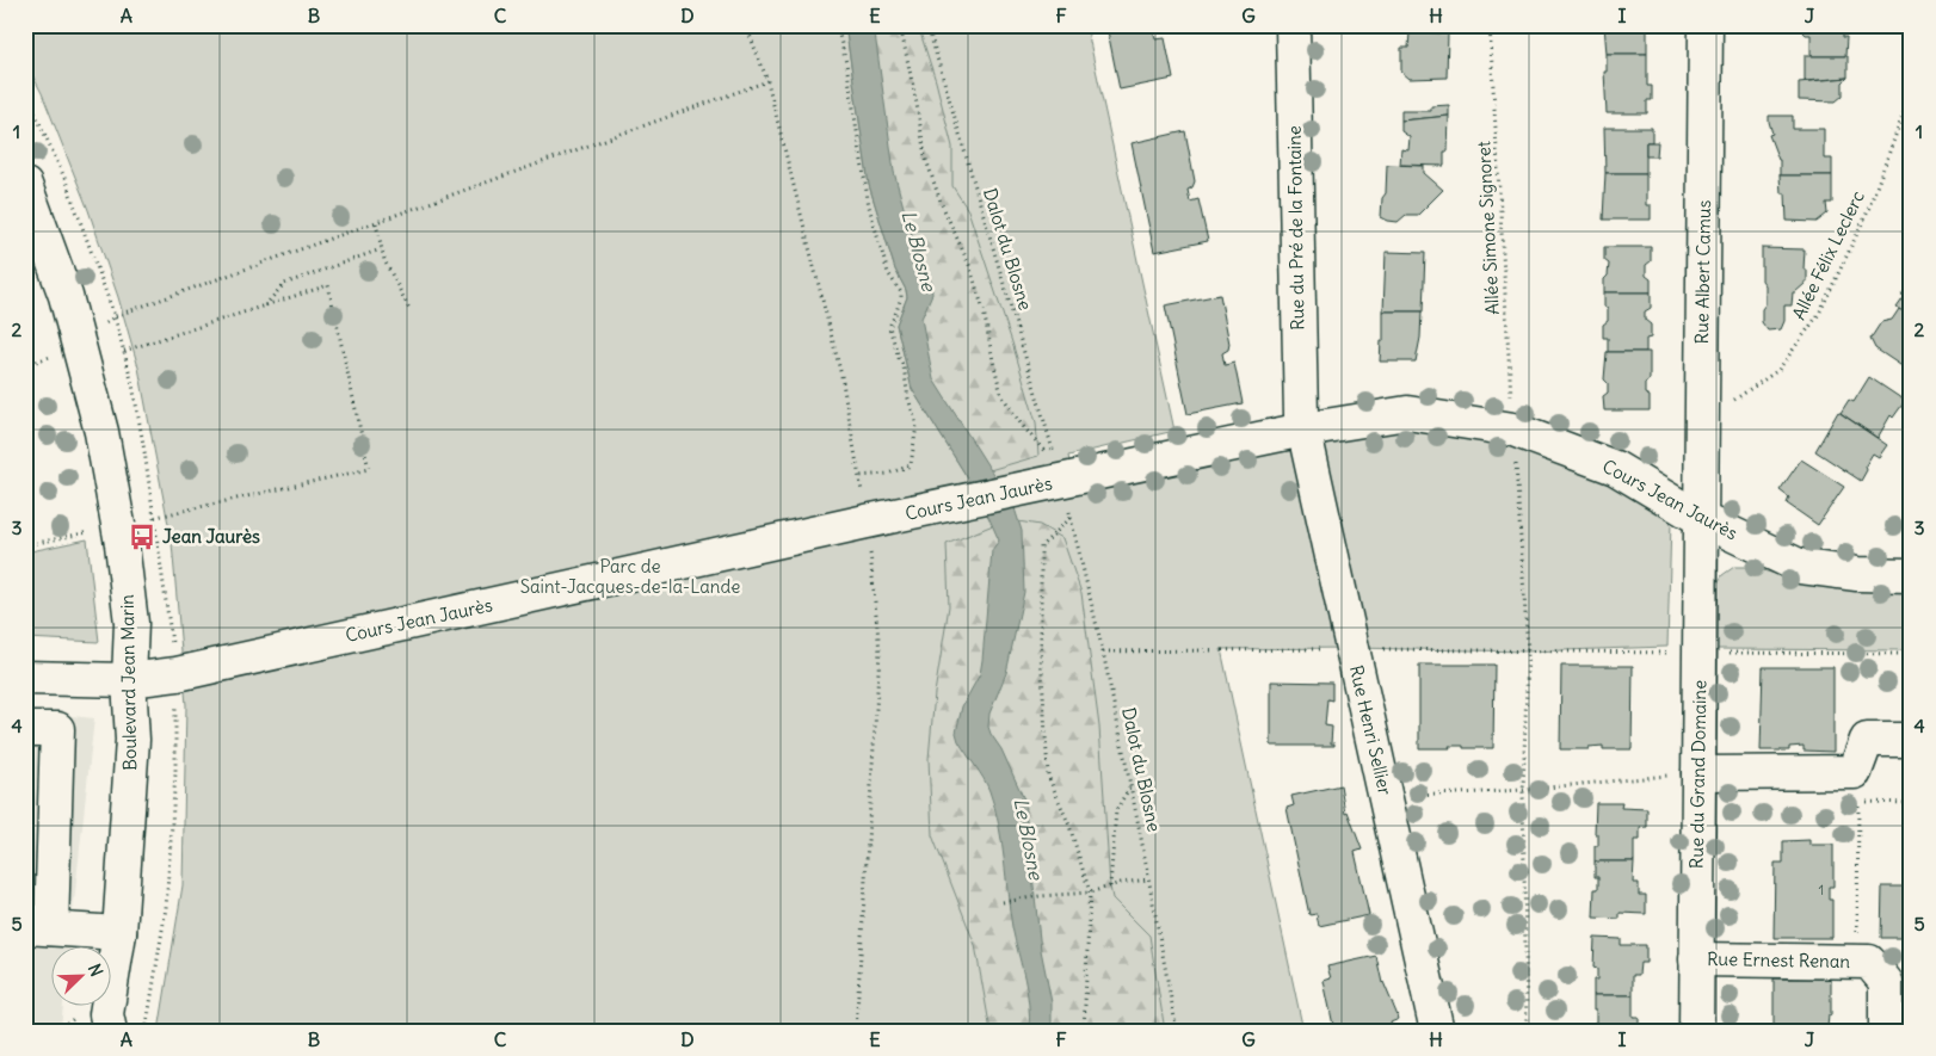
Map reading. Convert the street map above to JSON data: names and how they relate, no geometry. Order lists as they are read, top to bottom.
{
  "streets": {
    "street": [
      "Rue du Pré de la Fontaine",
      "Rue Albert Camus",
      "Cours Jean Jaurès",
      "Boulevard Jean Marin",
      "Rue Henri Sellier",
      "Rue du Grand Domaine",
      "Rue Ernest Renan"
    ],
    "path": ["Allée Simone Signoret", "Dalot du Blosne", "Allée Félix Leclerc"]
  },
  "crossings": [
    ["Rue du Pré de la Fontaine", "Cours Jean Jaurès"],
    ["Rue du Pré de la Fontaine", "Rue Henri Sellier"],
    ["Allée Simone Signoret", "Cours Jean Jaurès"],
    ["Dalot du Blosne", "Cours Jean Jaurès"],
    ["Allée Félix Leclerc", "Rue Albert Camus"],
    ["Rue Albert Camus", "Cours Jean Jaurès"],
    ["Rue Albert Camus", "Rue du Grand Domaine"],
    ["Cours Jean Jaurès", "Boulevard Jean Marin"],
    ["Cours Jean Jaurès", "Rue Henri Sellier"],
    ["Cours Jean Jaurès", "Rue du Grand Domaine"],
    ["Rue du Grand Domaine", "Rue Ernest Renan"]
  ],
  "water": ["Le Blosne"],
  "parks": ["Parc de Saint-Jacques-de-la-Lande"],
  "places": {
    "bus stop": ["Jean Jaurès"]
  },
  "house_numbers": ["1"],
  "north": "top right",
  "grid": {
    "columns": [
      "A",
      "B",
      "C",
      "D",
      "E",
      "F",
      "G",
      "H",
      "I",
      "J"
    ],
    "rows": [
      "1",
      "2",
      "3",
      "4",
      "5"
    ]
  }
}
